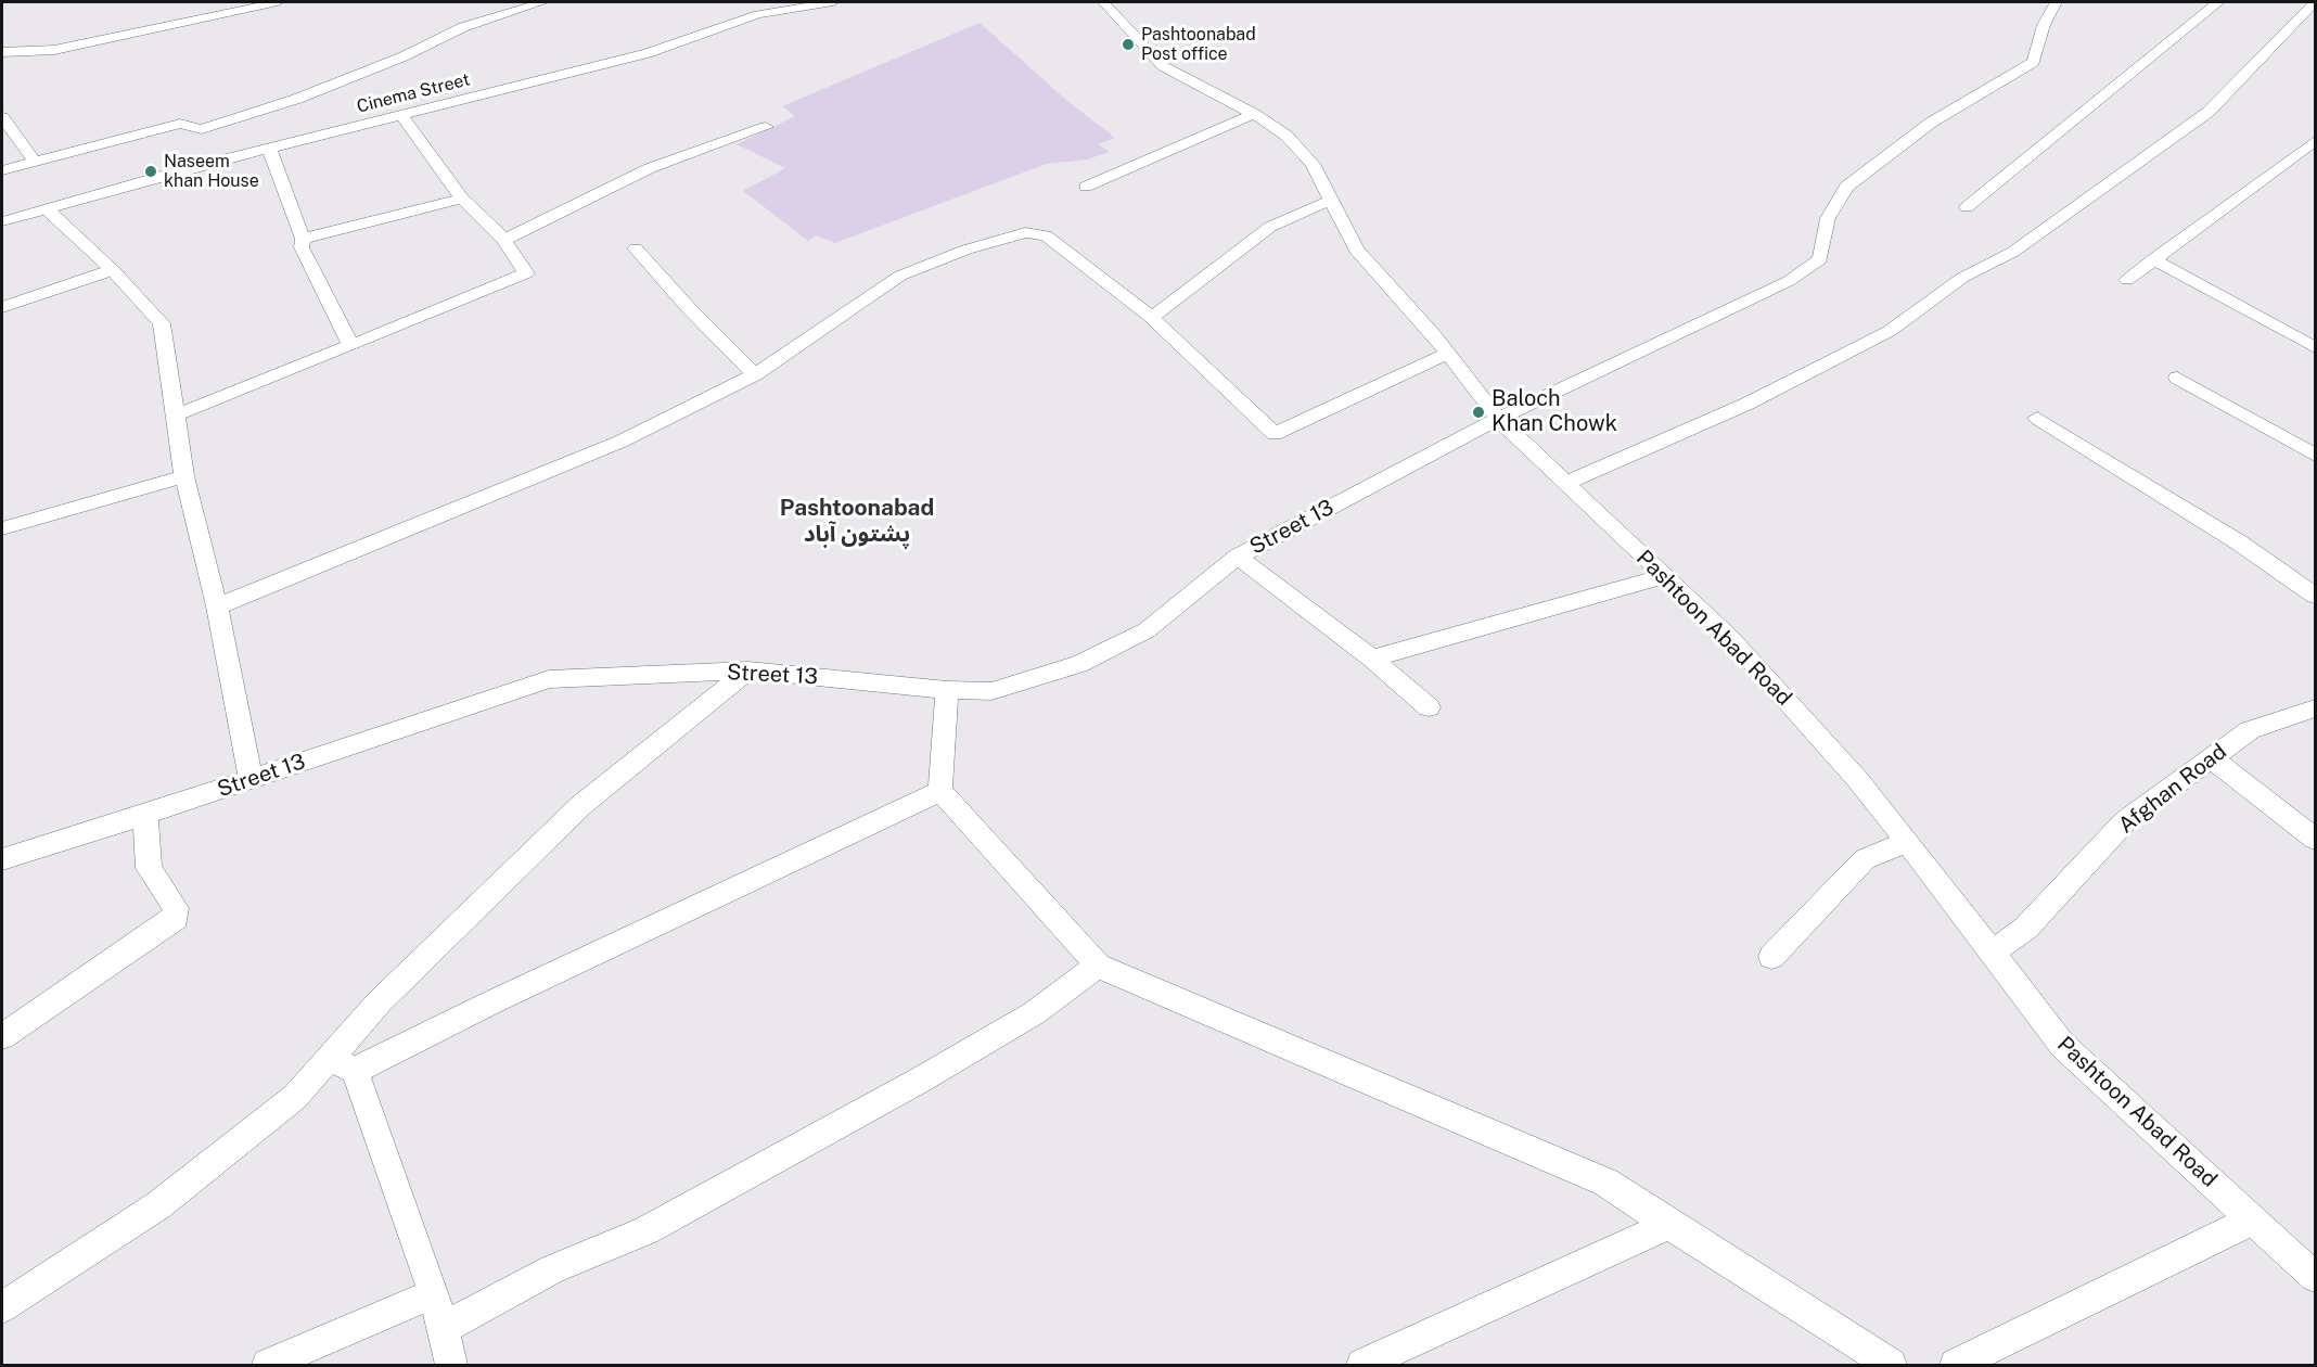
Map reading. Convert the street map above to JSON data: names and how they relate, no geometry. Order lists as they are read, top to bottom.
{
  "streets": {
    "street": [
      "Cinema Street",
      "Street 13",
      "Pashtoon Abad Road",
      "Afghan Road"
    ]
  },
  "crossings": [
    ["Street 13", "Pashtoon Abad Road"],
    ["Pashtoon Abad Road", "Afghan Road"]
  ],
  "districts": ["Pashtoonabad پشتون آباد"],
  "places": ["Pashtoonabad Post office", "Naseem khan House", "Baloch Khan Chowk"]
}
